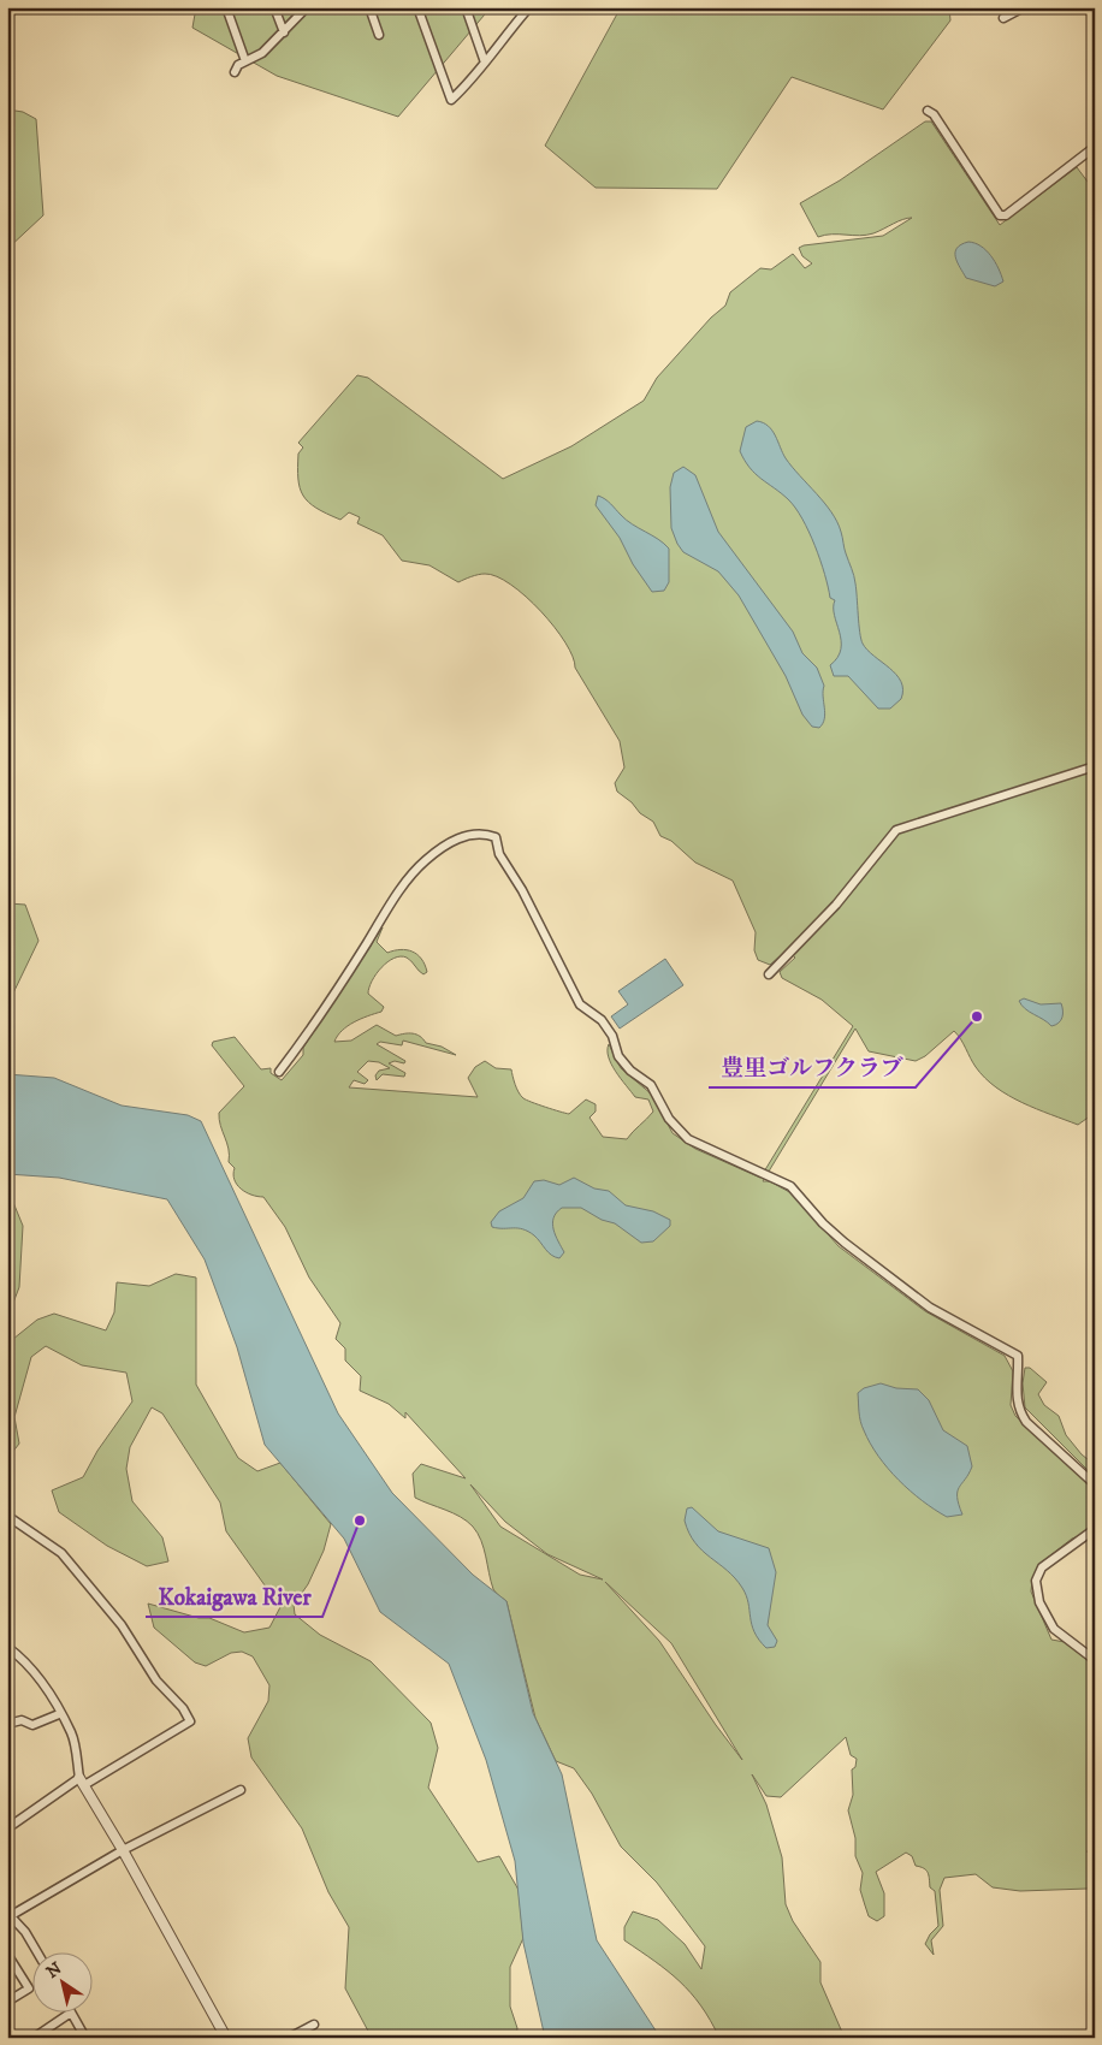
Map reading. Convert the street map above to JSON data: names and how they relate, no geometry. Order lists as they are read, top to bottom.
{
  "places": ["豊里ゴルフクラブ", "Kokaigawa River"],
  "north": "top left"
}
